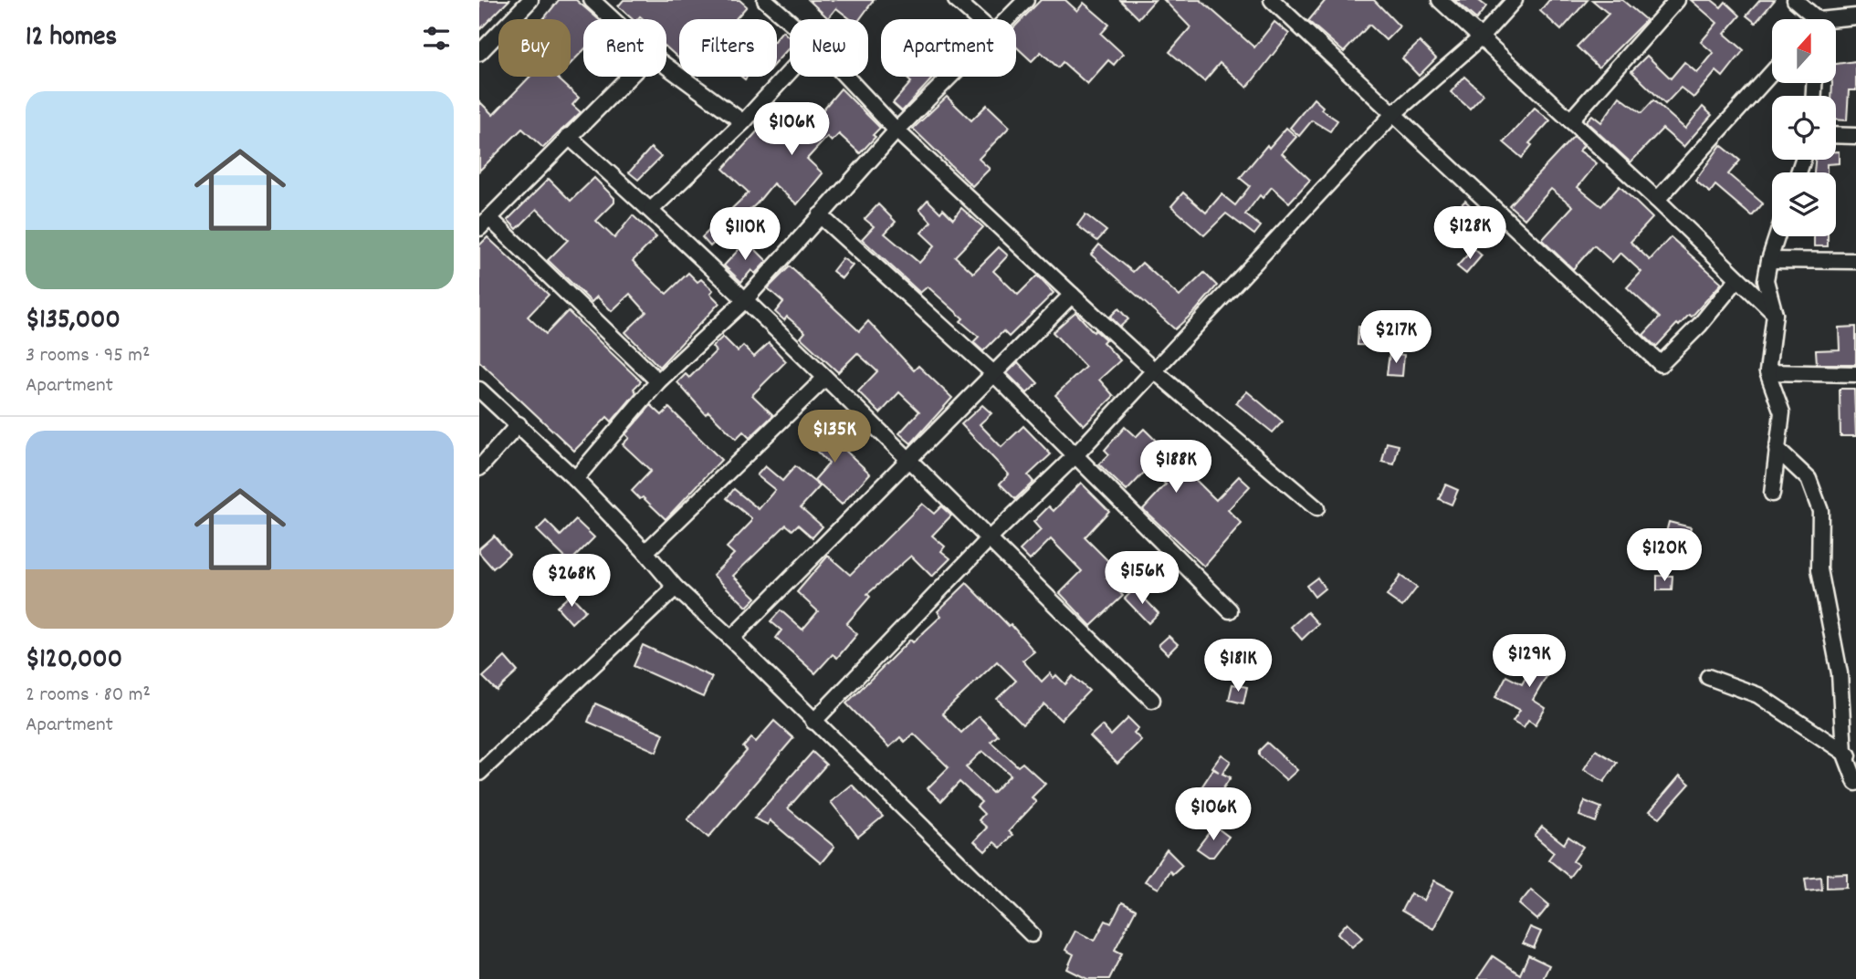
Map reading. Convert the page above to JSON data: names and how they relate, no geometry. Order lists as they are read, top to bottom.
{
  "north": "top",
  "page": {
    "heading": "12 homes",
    "chip": [
      "Buy",
      "Rent",
      "Filters",
      "New",
      "Apartment"
    ],
    "list": [
      {
        "name": "$135,000",
        "note": "3 rooms · 95 m² · Apartment"
      },
      {
        "name": "$120,000",
        "note": "2 rooms · 80 m² · Apartment"
      }
    ],
    "price": [
      "$106K",
      "$128K",
      "$110K",
      "$217K",
      "$135K",
      "$188K",
      "$120K",
      "$156K",
      "$268K",
      "$129K",
      "$181K",
      "$106K"
    ]
  }
}
